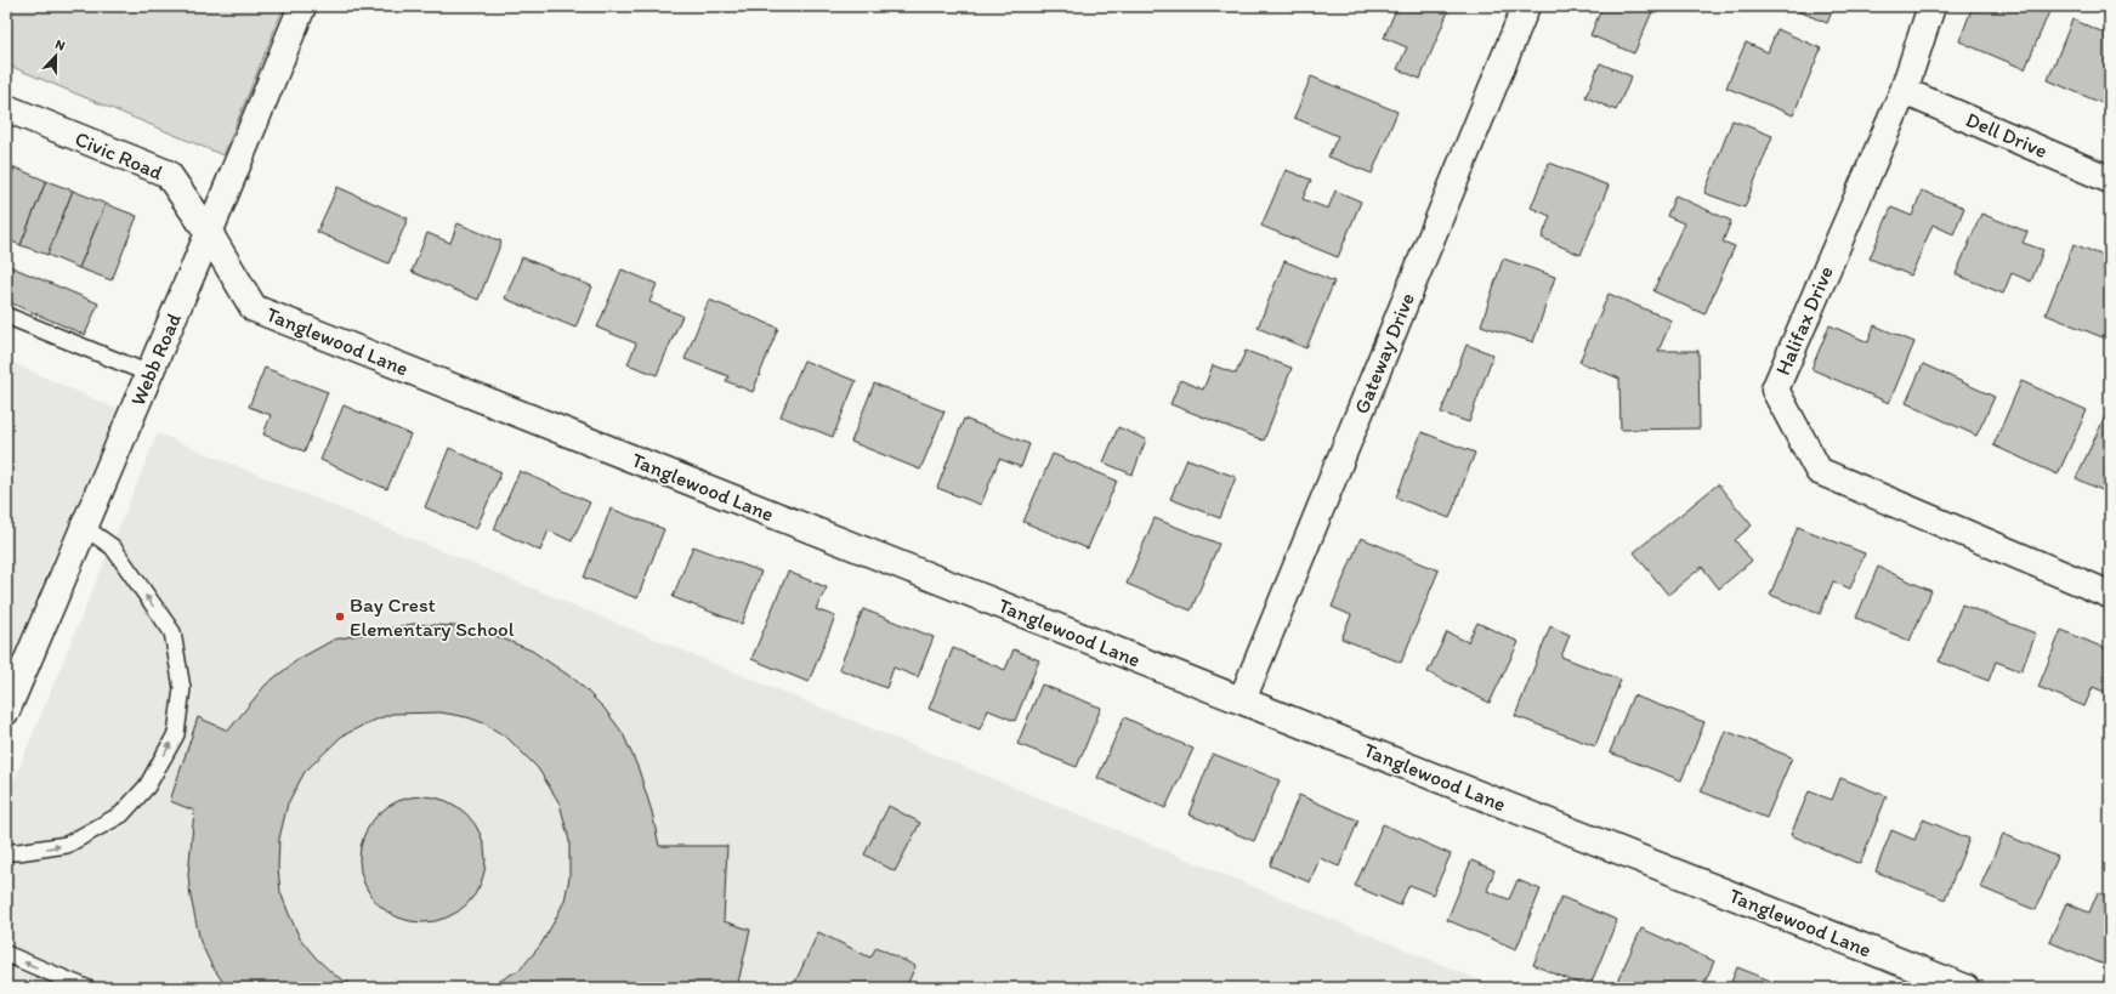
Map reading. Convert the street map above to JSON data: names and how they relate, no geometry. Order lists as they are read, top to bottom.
{
  "streets": {
    "street": [
      "Dell Drive",
      "Civic Road",
      "Halifax Drive",
      "Tanglewood Lane",
      "Gateway Drive",
      "Webb Road"
    ]
  },
  "crossings": [
    ["Dell Drive", "Halifax Drive"],
    ["Civic Road", "Tanglewood Lane"],
    ["Civic Road", "Webb Road"],
    ["Tanglewood Lane", "Gateway Drive"],
    ["Tanglewood Lane", "Webb Road"]
  ],
  "places": ["Bay Crest Elementary School"],
  "north": "top"
}
